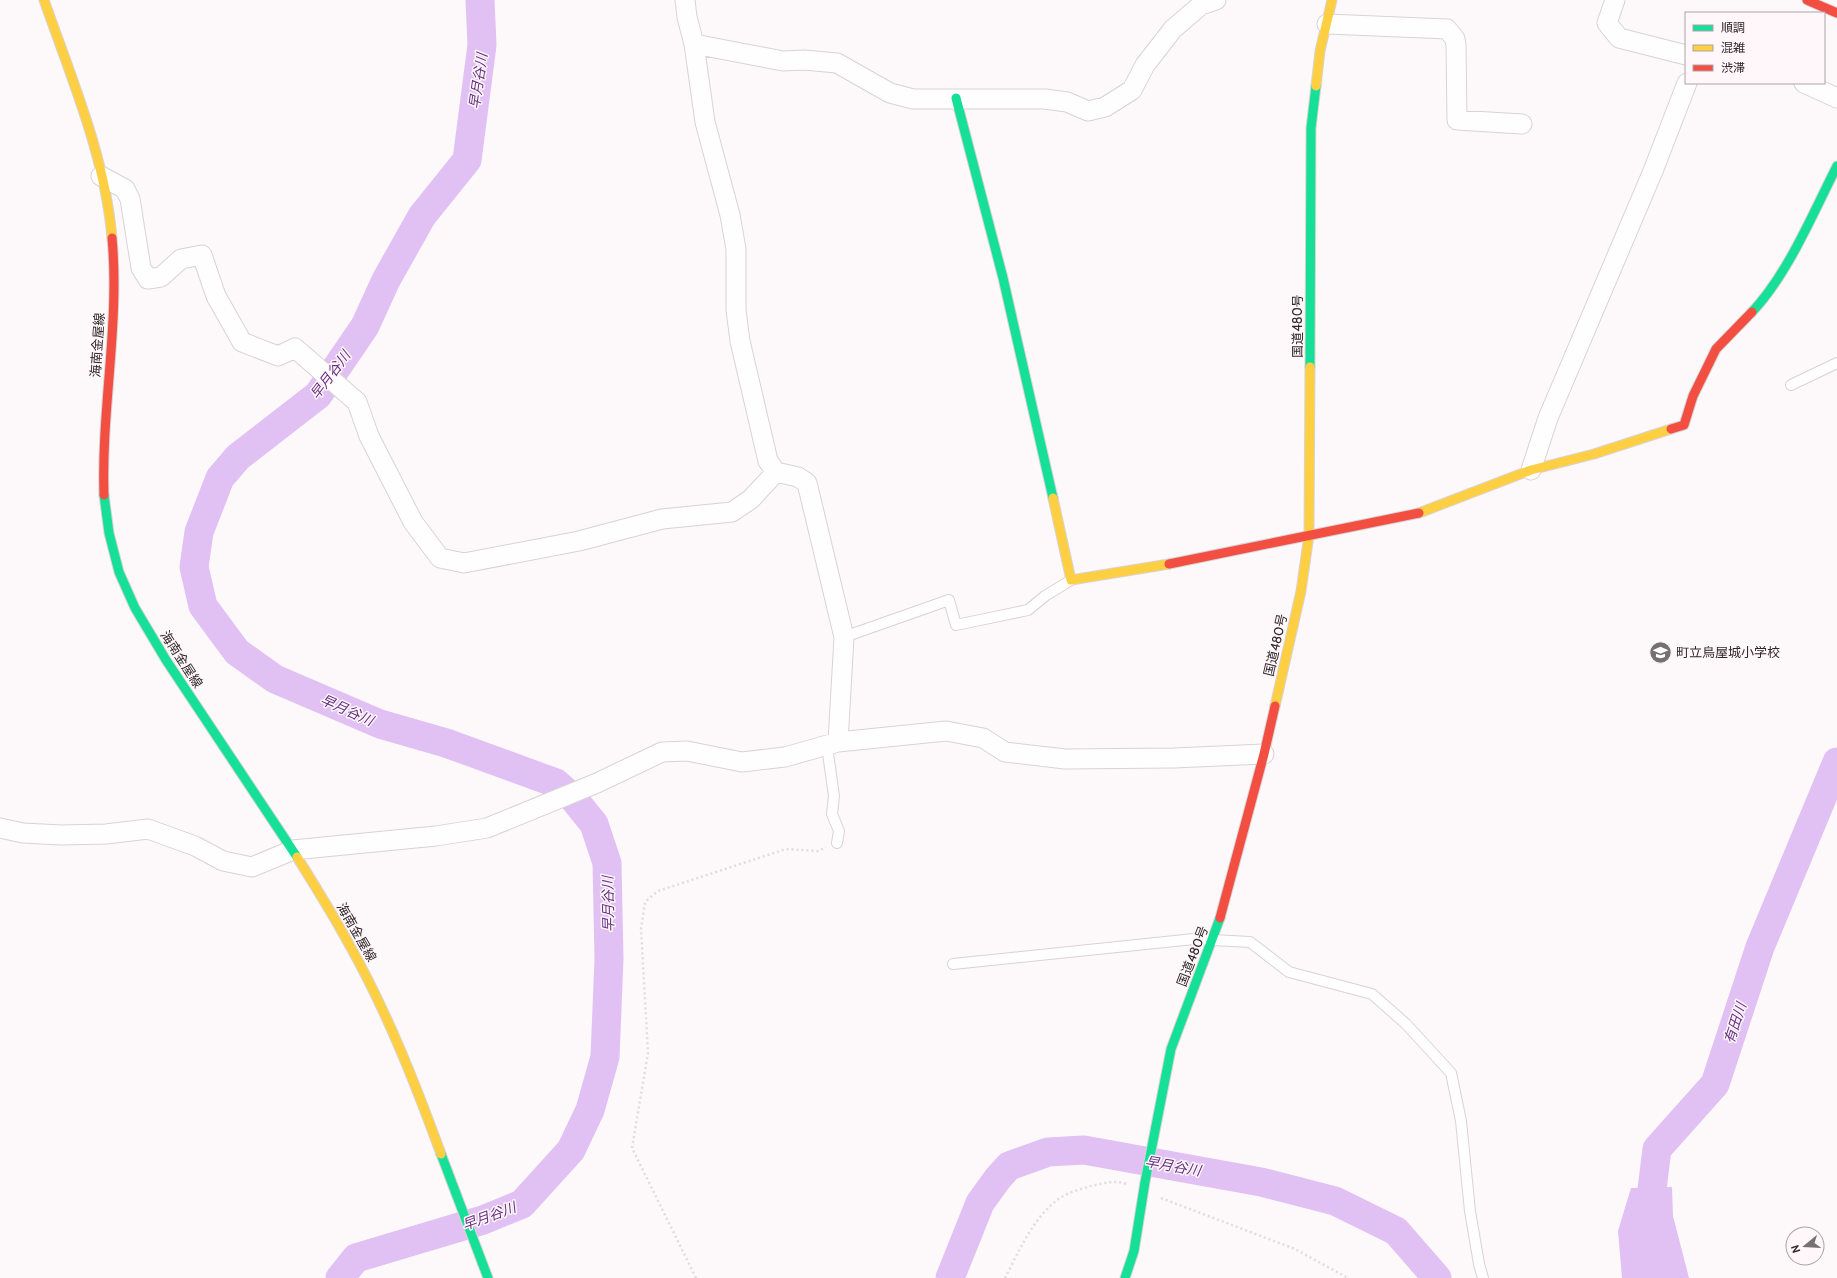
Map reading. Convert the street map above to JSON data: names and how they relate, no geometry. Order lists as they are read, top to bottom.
{
  "streets": {
    "main road": ["国道480号", "海南金屋線"]
  },
  "water": ["早月谷川", "有田川"],
  "places": {
    "school or university": ["町立鳥屋城小学校"]
  },
  "legend": ["順調", "混雑", "渋滞"],
  "north": "left"
}
